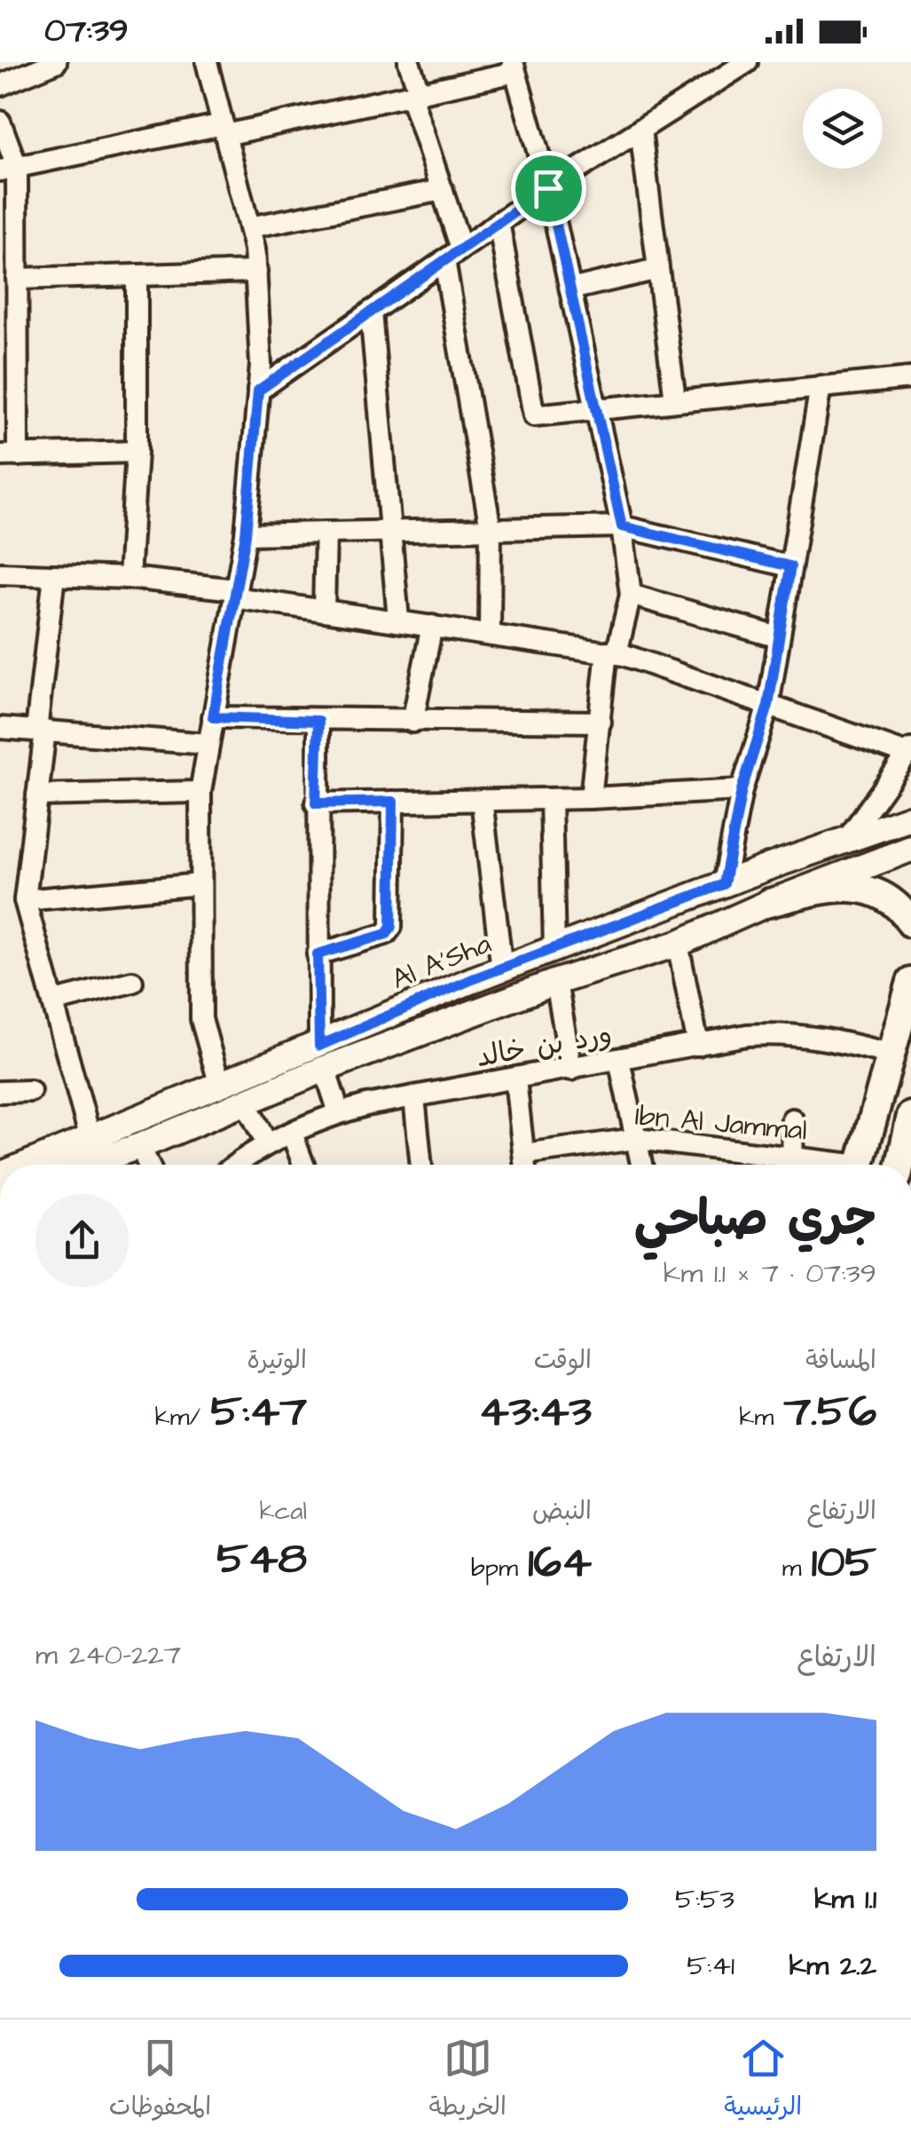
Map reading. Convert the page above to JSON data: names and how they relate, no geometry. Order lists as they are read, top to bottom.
{
  "streets": {
    "street": ["Al A'Sha", "ورد بن خالد", "Ibn Al Jammal"]
  },
  "page": {
    "status": "07:39",
    "heading": ["جري صباحي", "07:39 · 7 × 1.1 km"],
    "stats": [
      ["المسافة", "7.56 km"],
      ["الوقت", "43:43"],
      ["الوتيرة", "5:47 /km"],
      ["الارتفاع", "105 m"],
      ["النبض", "164 bpm"],
      ["kcal", "548"]
    ],
    "chart": ["الارتفاع", "227–240 m"],
    "list": [
      {
        "name": "1.1 km",
        "note": "5:53"
      },
      {
        "name": "2.2 km",
        "note": "5:41"
      }
    ],
    "tabs": ["الرئيسية", "الخريطة", "المحفوظات"]
  }
}
